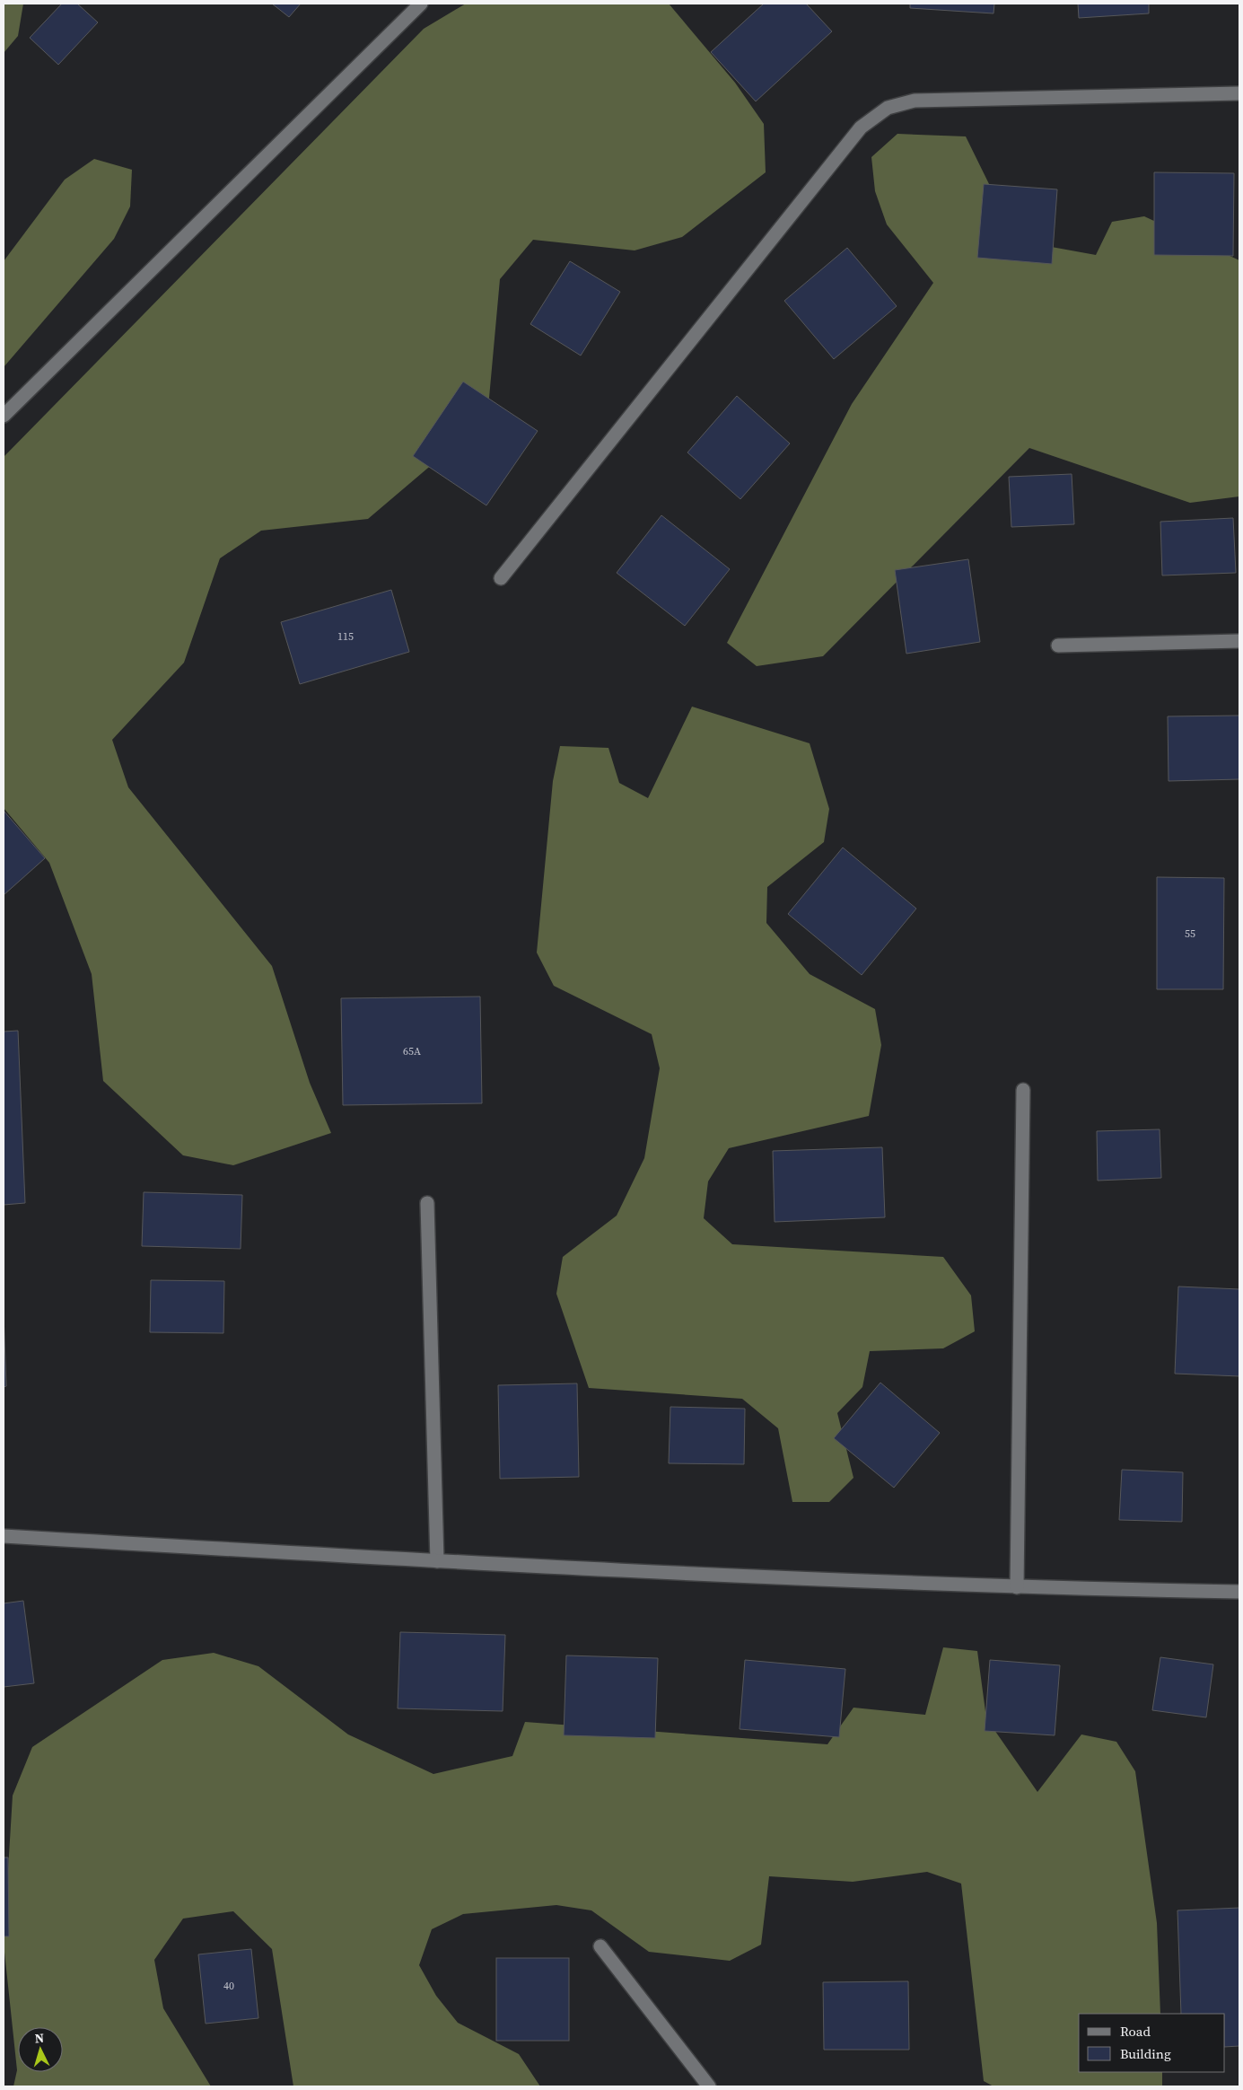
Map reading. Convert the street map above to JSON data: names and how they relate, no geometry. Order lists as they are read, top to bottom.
{
  "house_numbers": [
    "115",
    "55",
    "65А",
    "40"
  ],
  "legend": ["Road", "Building"],
  "north": "top"
}
